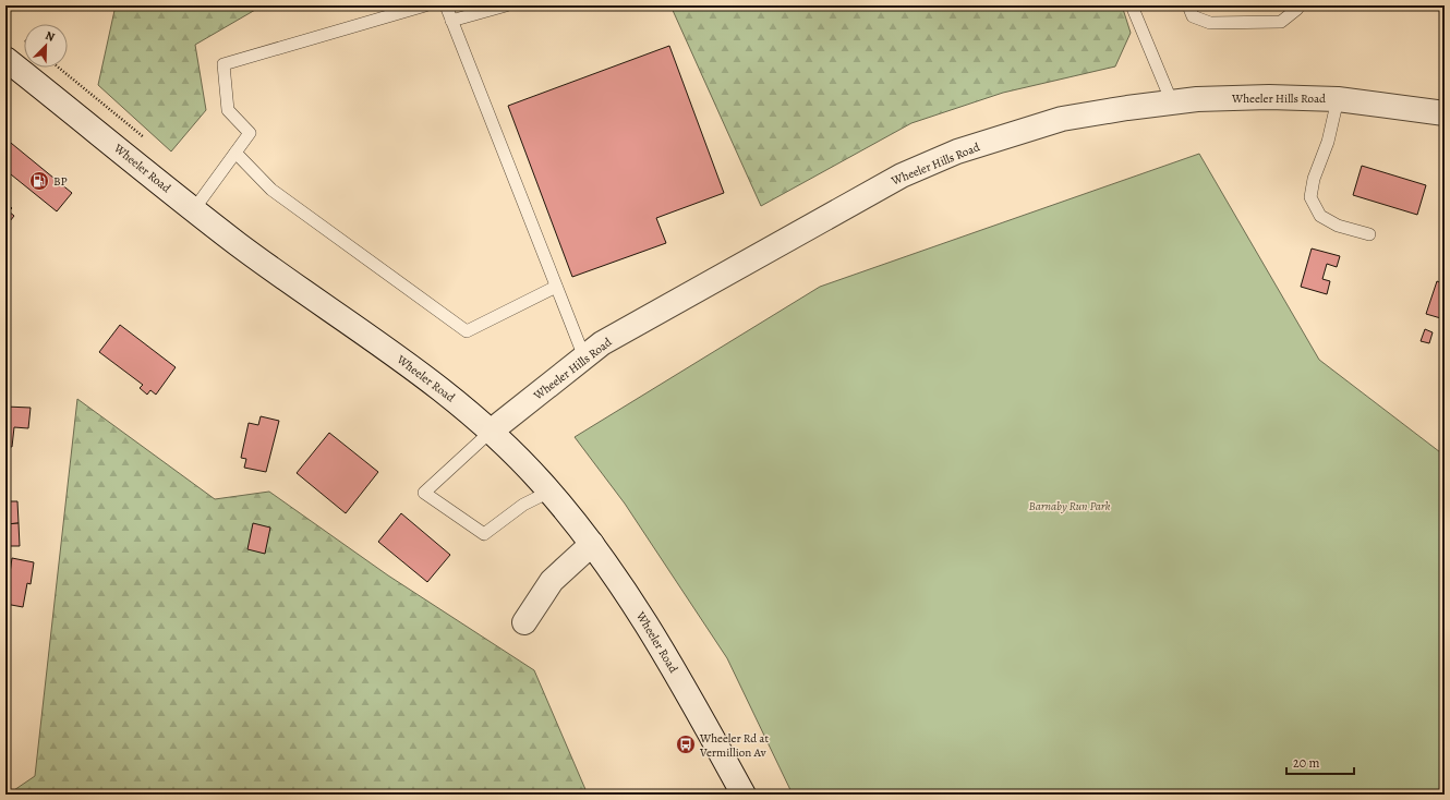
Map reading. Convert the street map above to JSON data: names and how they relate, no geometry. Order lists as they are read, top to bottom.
{
  "streets": {
    "street": ["Wheeler Hills Road", "Wheeler Road"]
  },
  "crossings": [
    ["Wheeler Hills Road", "Wheeler Road"]
  ],
  "parks": ["Barnaby Run Park"],
  "places": {
    "fuel station": ["BP"],
    "bus stop": ["Wheeler Rd at Vermillion Av"]
  },
  "scale_bar": "20 m",
  "north": "top right"
}
